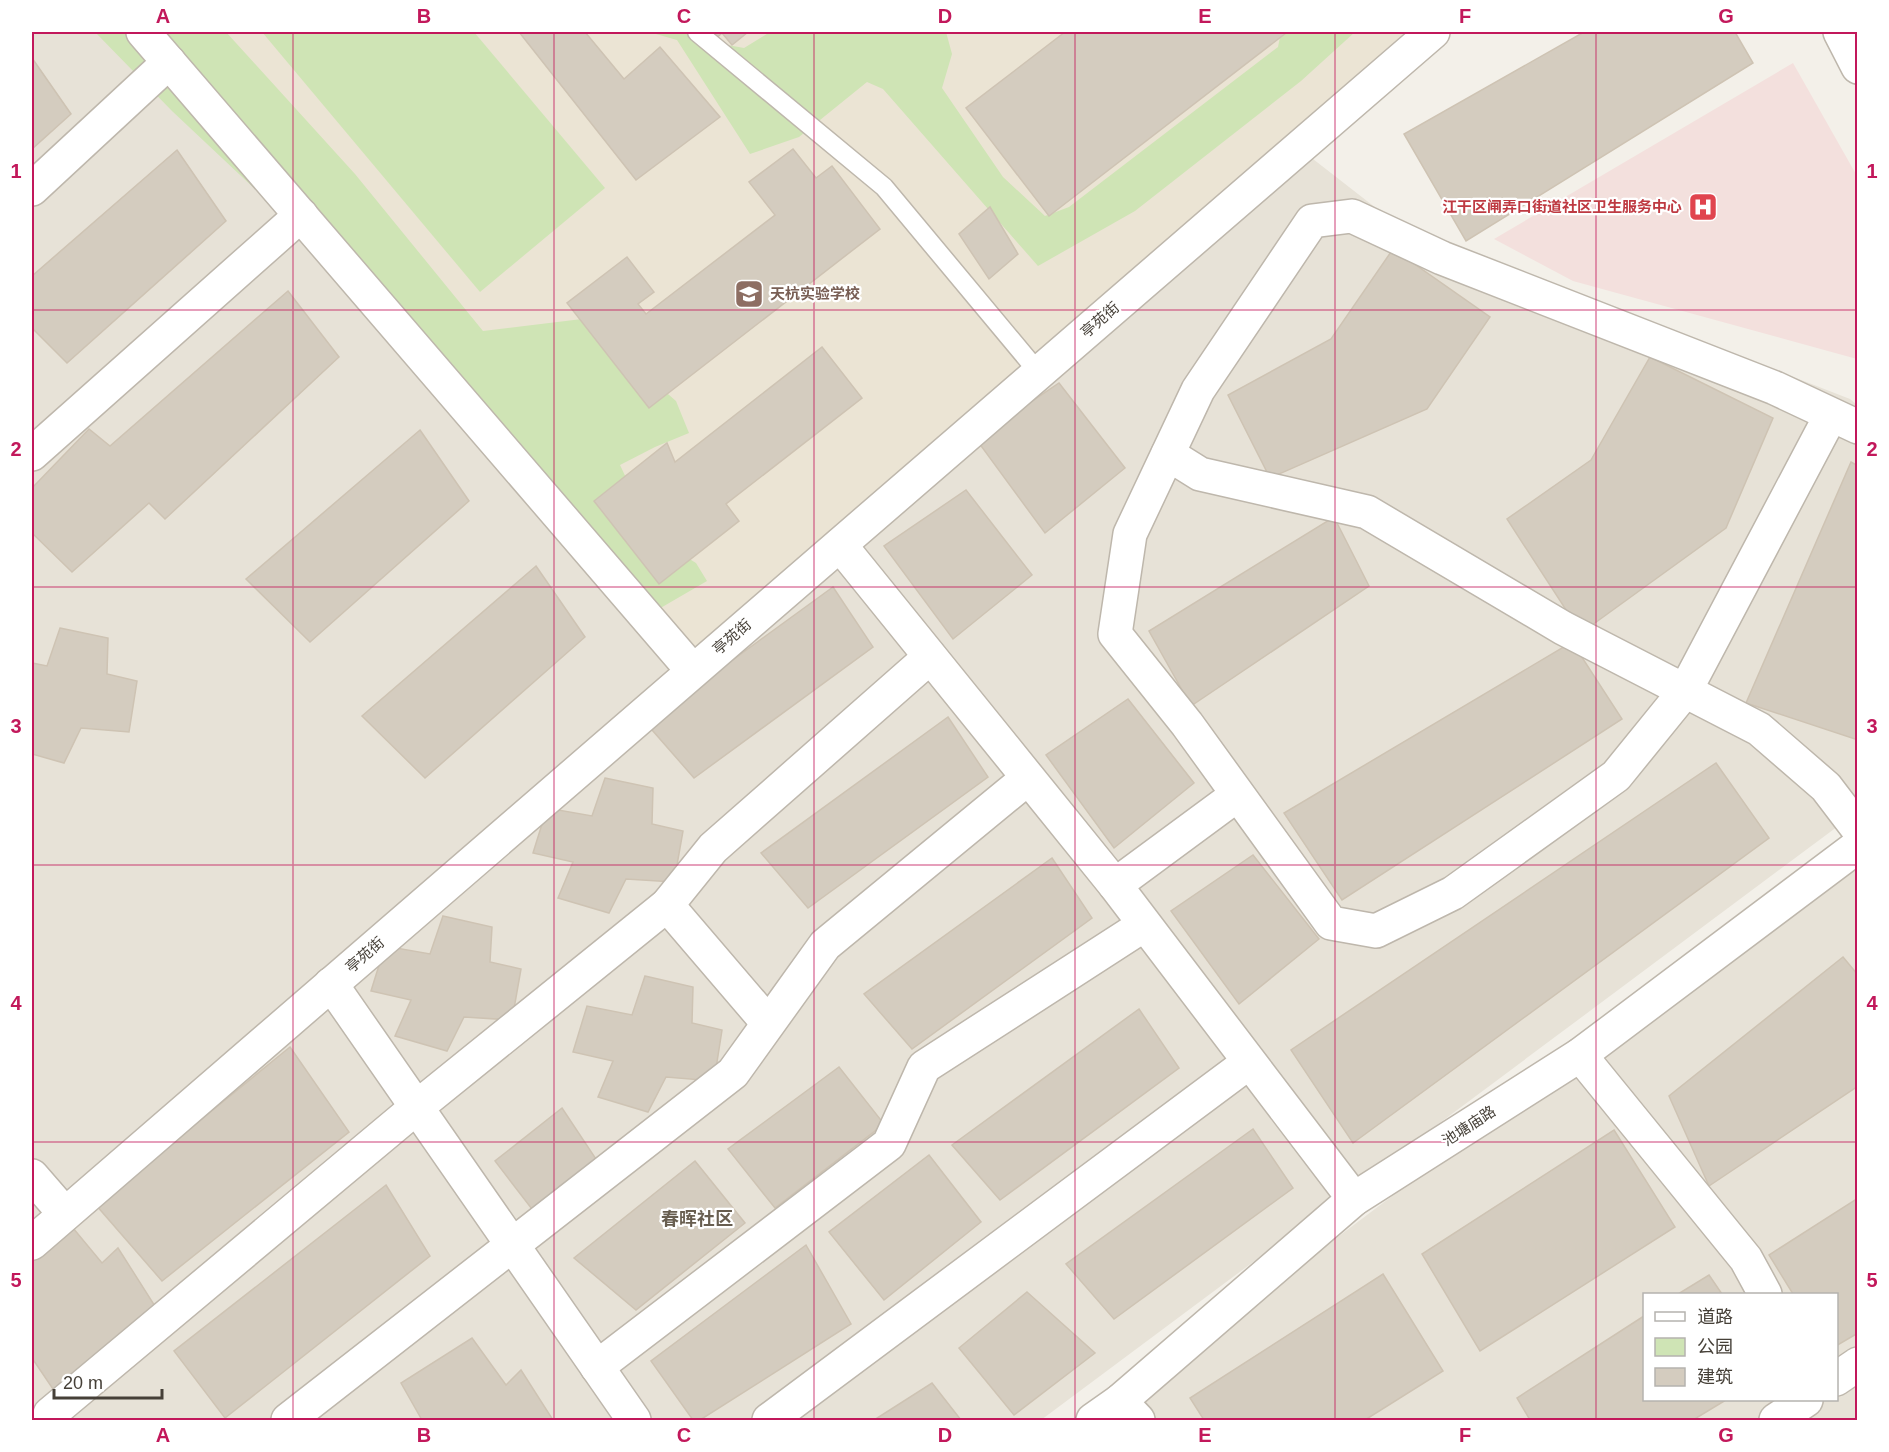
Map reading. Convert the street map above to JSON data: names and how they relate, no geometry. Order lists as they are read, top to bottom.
{
  "streets": {
    "street": ["亭苑街", "池塘庙路"]
  },
  "districts": ["春晖社区"],
  "places": {
    "hospital": ["江干区闸弄口街道社区卫生服务中心"],
    "school or university": ["天杭实验学校"]
  },
  "legend": ["道路", "公园", "建筑"],
  "scale_bar": "20 m",
  "grid": {
    "columns": [
      "A",
      "B",
      "C",
      "D",
      "E",
      "F",
      "G"
    ],
    "rows": [
      "1",
      "2",
      "3",
      "4",
      "5"
    ]
  }
}
